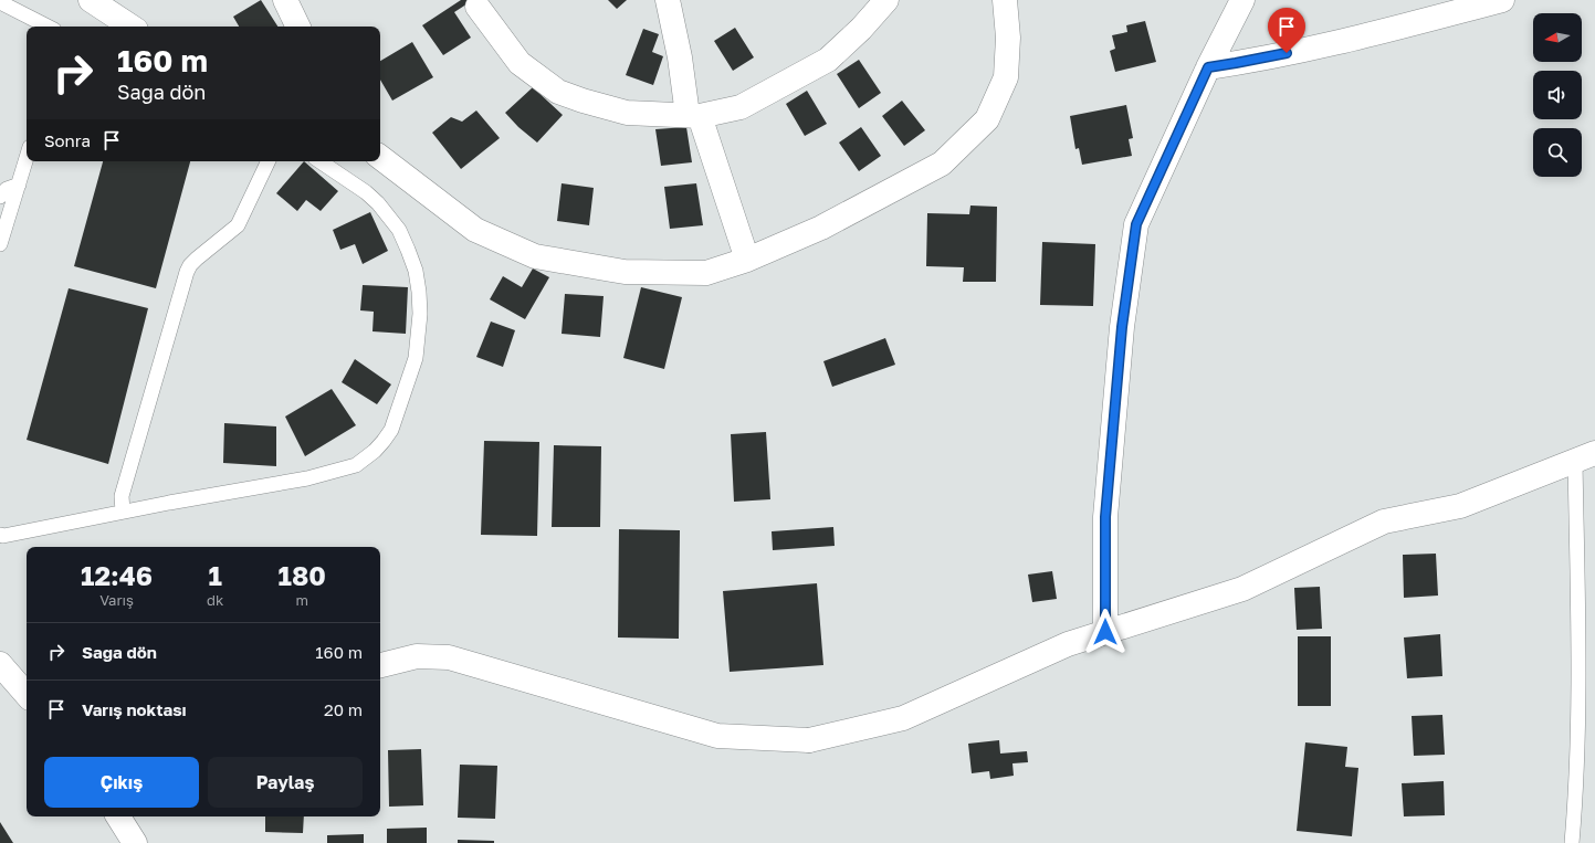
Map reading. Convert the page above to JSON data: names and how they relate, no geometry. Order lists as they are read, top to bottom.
{
  "north": "left",
  "page": {
    "turn": ["160 m", "Sağa dön"],
    "then": "Sonra",
    "eta": [
      "12:46",
      "Varış",
      "1",
      "dk",
      "180",
      "m"
    ],
    "list": [
      {
        "name": "Sağa dön",
        "value": "160 m"
      },
      {
        "name": "Varış noktası",
        "value": "20 m"
      }
    ],
    "buttons": ["Çıkış", "Paylaş"]
  }
}
